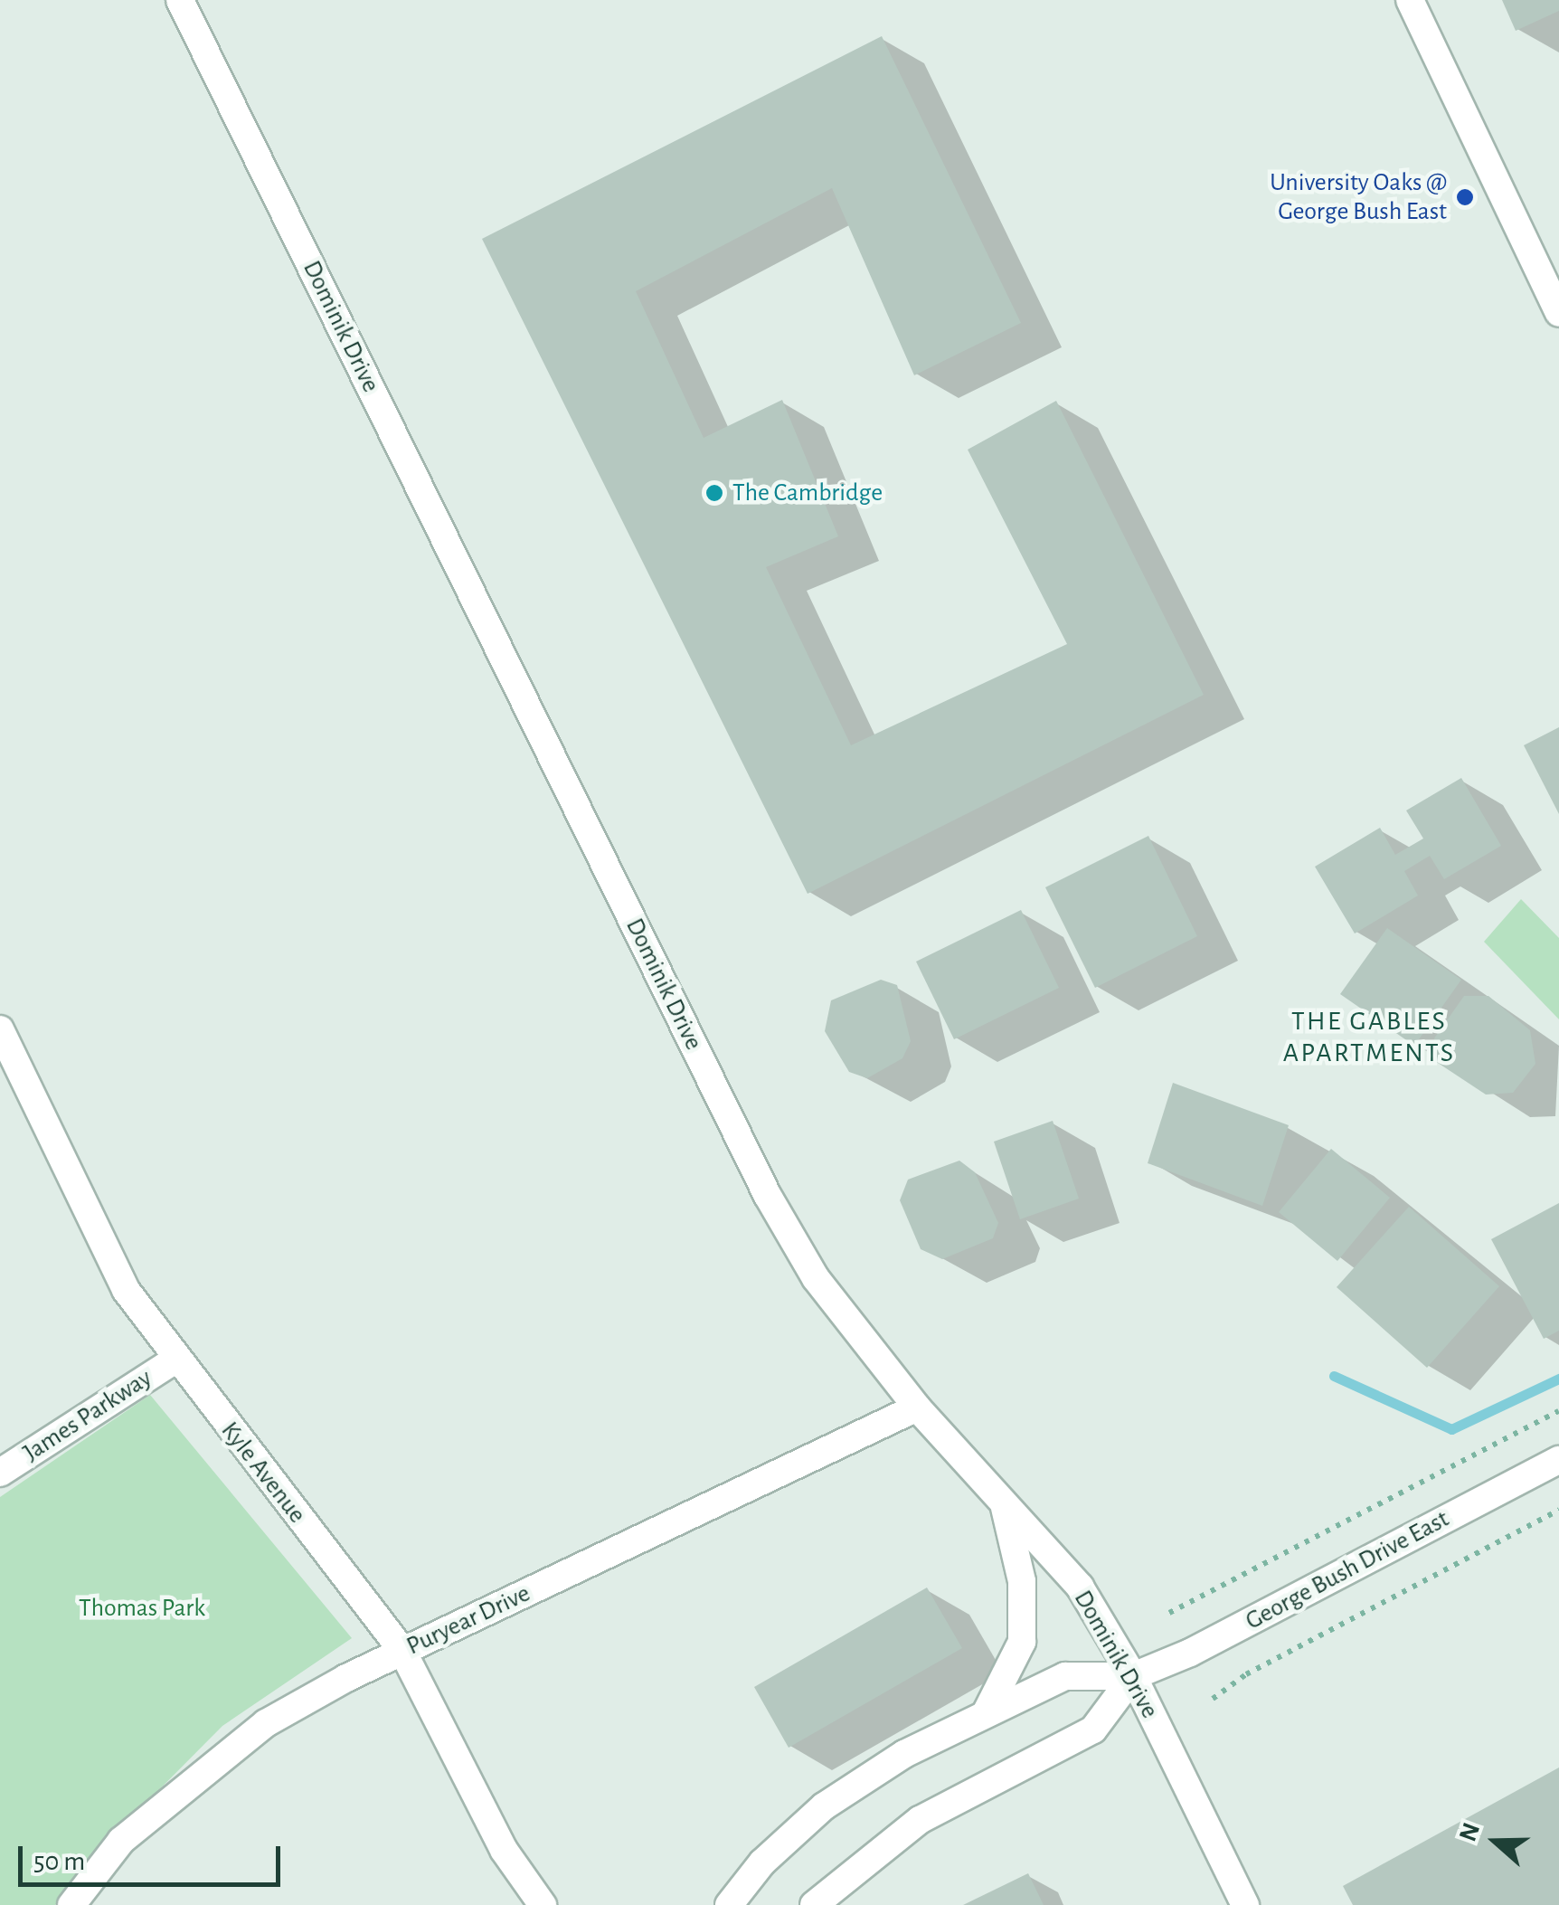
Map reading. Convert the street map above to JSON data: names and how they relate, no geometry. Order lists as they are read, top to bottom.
{
  "streets": {
    "street": [
      "Dominik Drive",
      "James Parkway",
      "Kyle Avenue",
      "George Bush Drive East",
      "Puryear Drive"
    ]
  },
  "crossings": [
    ["Dominik Drive", "George Bush Drive East"],
    ["Dominik Drive", "Puryear Drive"],
    ["James Parkway", "Kyle Avenue"],
    ["Kyle Avenue", "Puryear Drive"]
  ],
  "districts": ["THE GABLES APARTMENTS"],
  "parks": ["Thomas Park"],
  "places": ["University Oaks @ George Bush East", "The Cambridge"],
  "scale_bar": "50 m",
  "north": "left"
}
